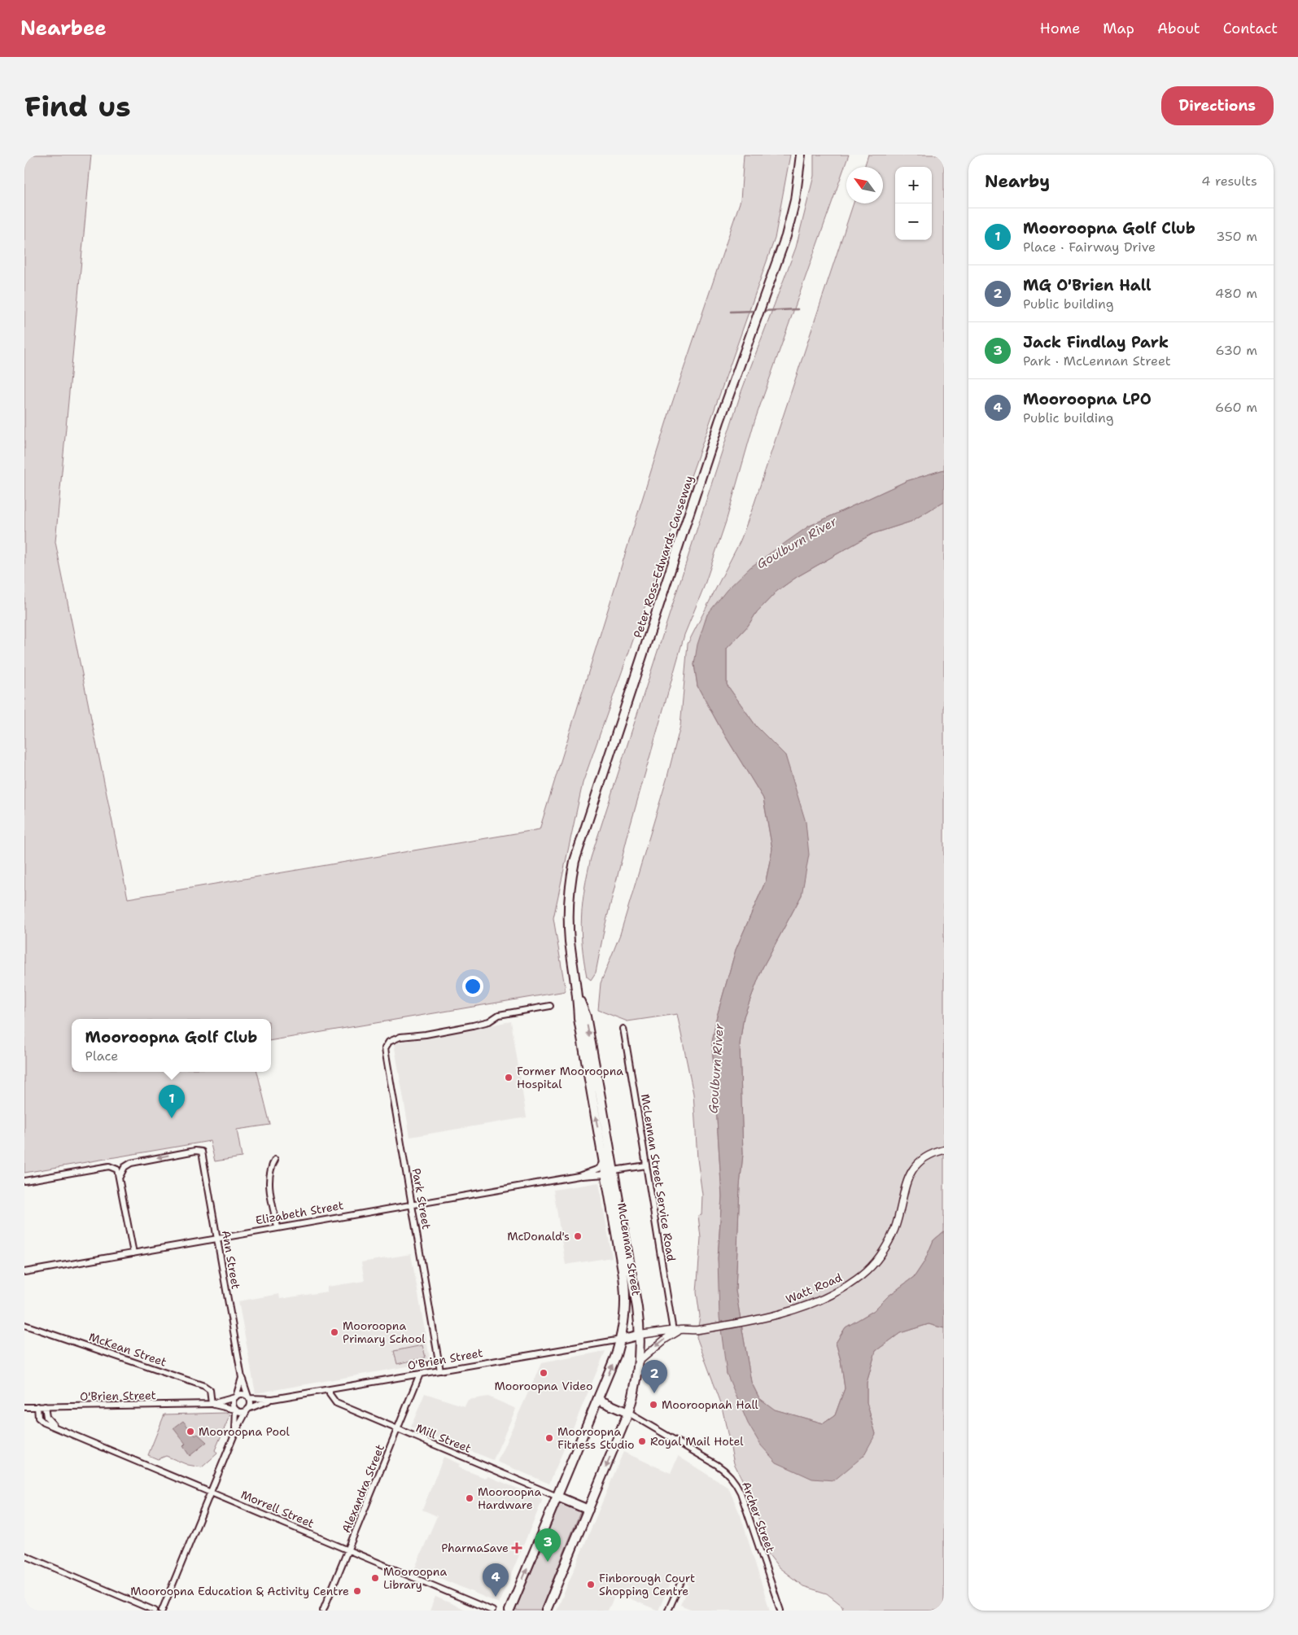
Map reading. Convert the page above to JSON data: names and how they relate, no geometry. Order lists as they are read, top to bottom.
{
  "streets": {
    "highway": ["Peter Ross-Edwards Causeway", "Elizabeth Street", "McLennan Street"],
    "street": [
      "McLennan Street Service Road",
      "Park Street",
      "Ann Street",
      "Watt Road",
      "McKean Street",
      "O'Brien Street",
      "Mill Street",
      "Alexandra Street",
      "Morrell Street",
      "Archer Street"
    ]
  },
  "crossings": [
    ["Peter Ross-Edwards Causeway", "McLennan Street"],
    ["McLennan Street Service Road", "Elizabeth Street"],
    ["McLennan Street Service Road", "Watt Road"],
    ["Park Street", "Elizabeth Street"],
    ["Park Street", "O'Brien Street"],
    ["Elizabeth Street", "McLennan Street"],
    ["Elizabeth Street", "Ann Street"],
    ["McLennan Street", "Watt Road"],
    ["McLennan Street", "O'Brien Street"],
    ["McLennan Street", "Mill Street"],
    ["McLennan Street", "Archer Street"],
    ["Ann Street", "O'Brien Street"],
    ["McKean Street", "O'Brien Street"],
    ["O'Brien Street", "Mill Street"],
    ["O'Brien Street", "Alexandra Street"],
    ["O'Brien Street", "Morrell Street"],
    ["Mill Street", "Alexandra Street"],
    ["Alexandra Street", "Morrell Street"]
  ],
  "water": ["Goulburn River"],
  "places": {
    "other": [
      "Former Mooroopna Hospital",
      "McDonald's",
      "Mooroopna Primary School",
      "Mooroopna Video",
      "Mooroopnah Hall",
      "Mooroopna Pool",
      "Mooroopna Fitness Studio",
      "Royal Mail Hotel",
      "Mooroopna Hardware",
      "Mooroopna Library",
      "Finborough Court Shopping Centre",
      "Mooroopna Education & Activity Centre"
    ],
    "health": ["PharmaSave"]
  },
  "north": "top left",
  "page": {
    "header": "Nearbee",
    "nav": [
      "Home",
      "Map",
      "About",
      "Contact"
    ],
    "buttons": "Directions",
    "title": "Find us",
    "heading": ["Nearby", "4 results"],
    "map_buttons": ["+", "−"],
    "list": [
      {
        "mark": "1",
        "name": "Mooroopna Golf Club",
        "note": "Place · Fairway Drive",
        "value": "350 m"
      },
      {
        "mark": "2",
        "name": "MG O'Brien Hall",
        "note": "Public building",
        "value": "480 m"
      },
      {
        "mark": "3",
        "name": "Jack Findlay Park",
        "note": "Park · McLennan Street",
        "value": "630 m"
      },
      {
        "mark": "4",
        "name": "Mooroopna LPO",
        "note": "Public building",
        "value": "660 m"
      }
    ],
    "popup": ["Mooroopna Golf Club", "Place"],
    "pins": [
      "1",
      "2",
      "3",
      "4"
    ]
  }
}
